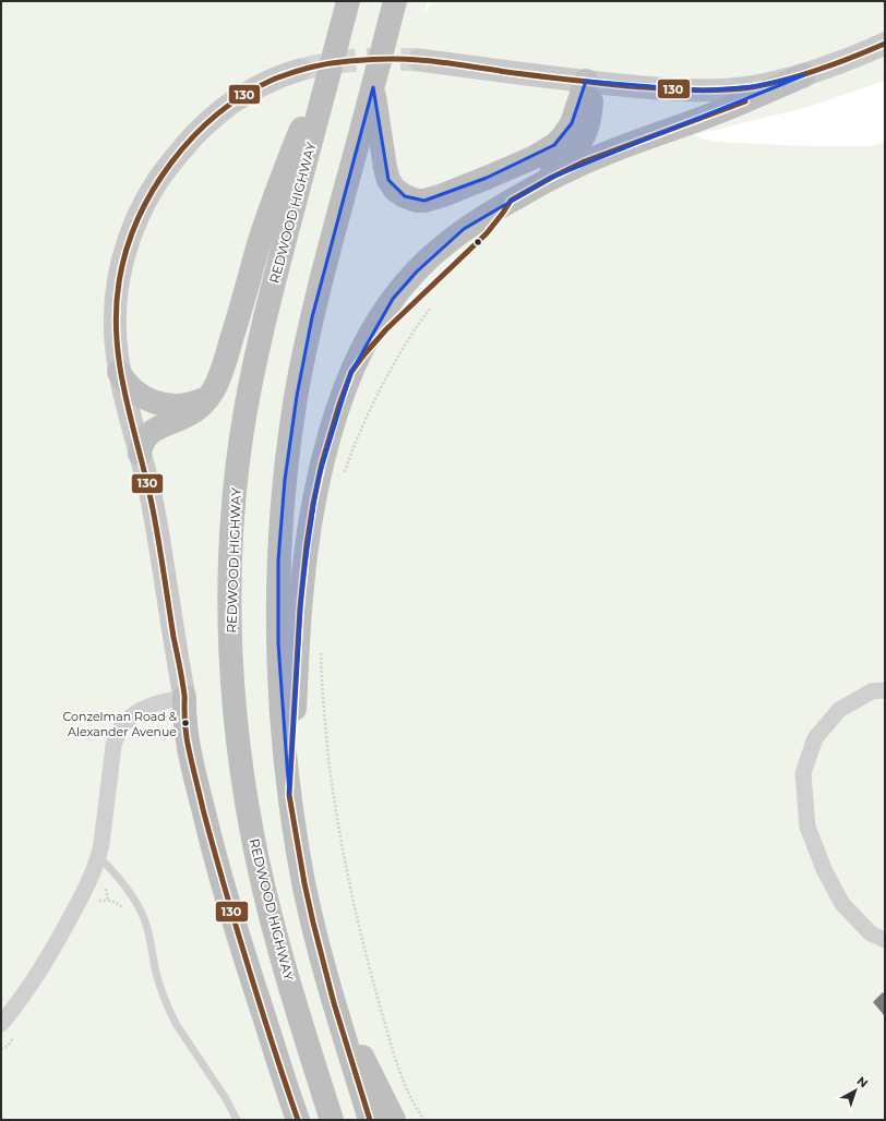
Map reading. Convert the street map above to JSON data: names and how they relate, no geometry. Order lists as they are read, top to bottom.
{
  "streets": {
    "highway": ["REDWOOD HIGHWAY"]
  },
  "places": ["Conzelman Road & Alexander Avenue"],
  "lines": ["transit line 130"],
  "north": "top right"
}
